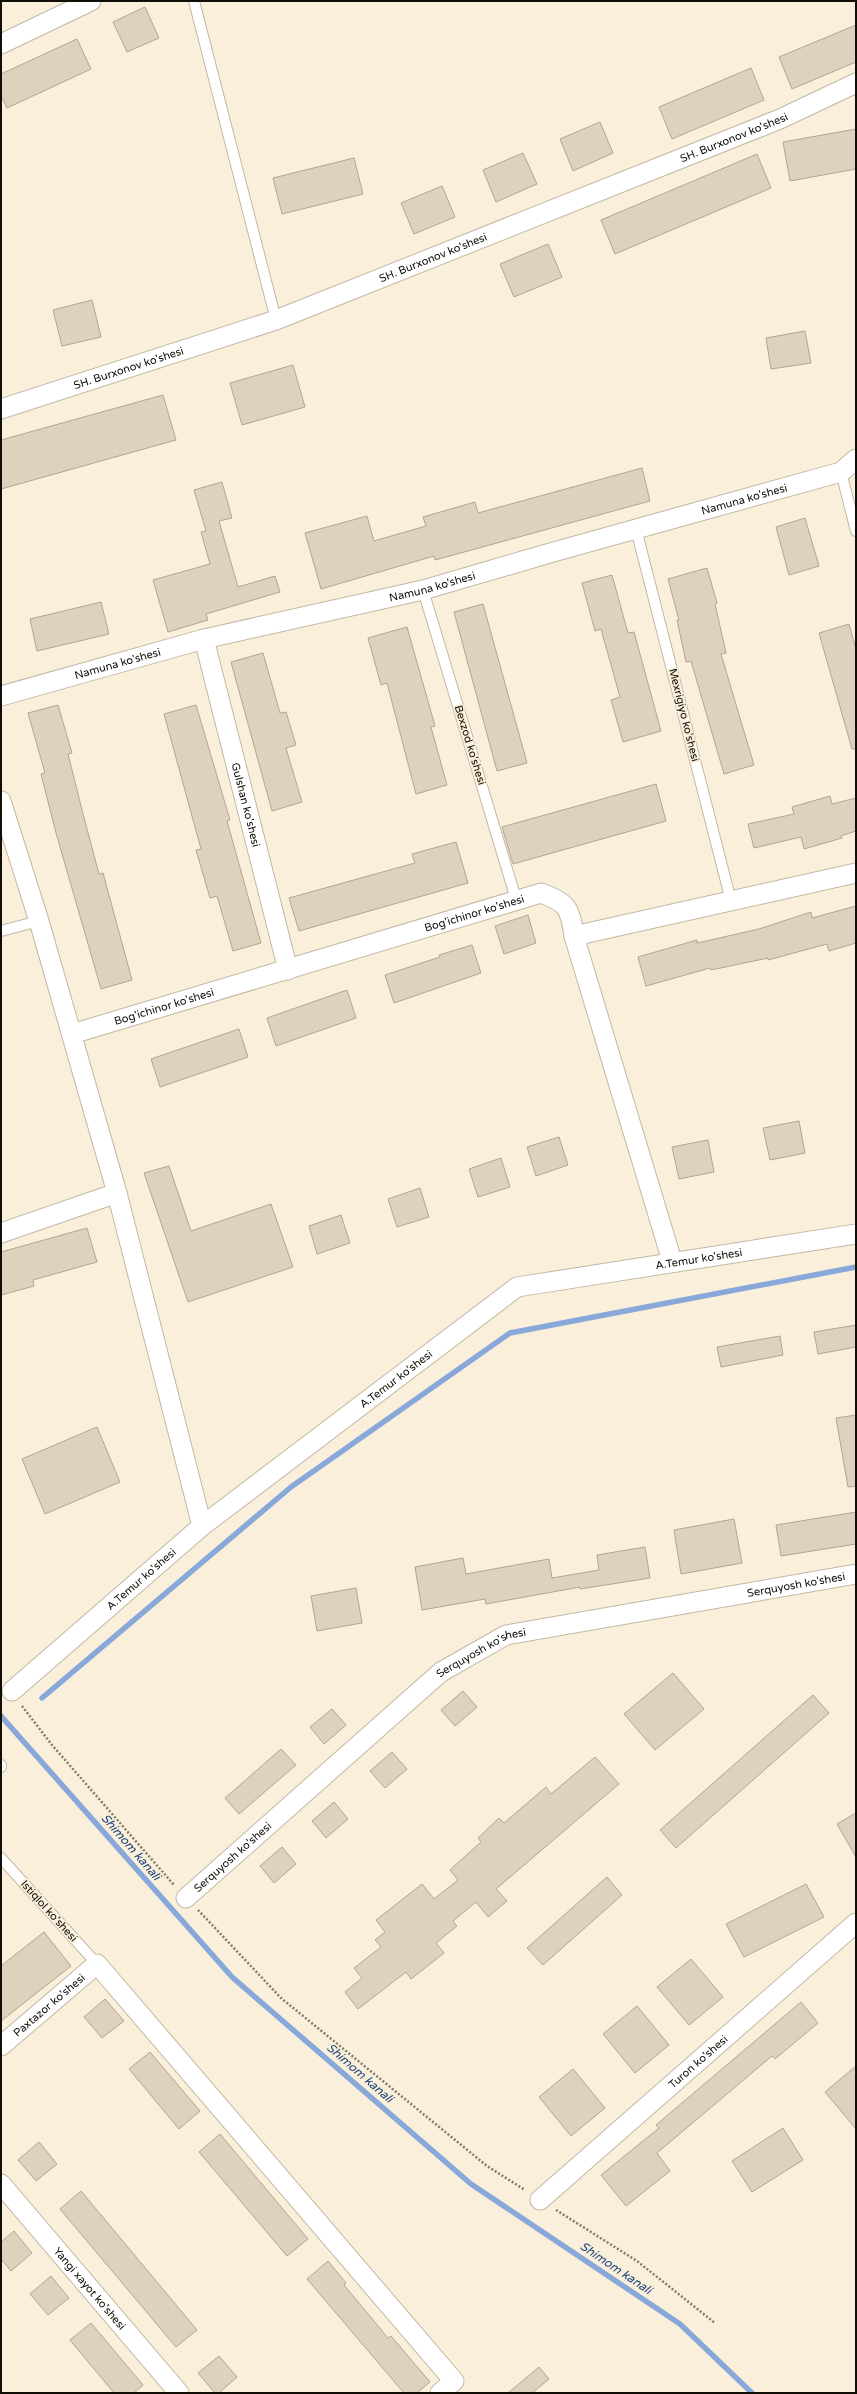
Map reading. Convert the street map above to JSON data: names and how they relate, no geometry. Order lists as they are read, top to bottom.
{
  "streets": {
    "street": [
      "SH. Burxonov ko'shesi",
      "Namuna ko'shesi",
      "Gulshan ko'shesi",
      "Bog'ichinor ko'shesi",
      "A.Temur ko'shesi",
      "Serquyosh ko'shesi",
      "Paxtazor ko'shesi",
      "Turon ko'shesi",
      "Yangi xayot ko'shesi"
    ],
    "lane": ["Mexrigiyo ko'shesi", "Bexzod ko'shesi", "Istiqlol ko'shesi"]
  },
  "crossings": [
    ["Namuna ko'shesi", "Mexrigiyo ko'shesi"],
    ["Namuna ko'shesi", "Bexzod ko'shesi"],
    ["Namuna ko'shesi", "Gulshan ko'shesi"],
    ["Bexzod ko'shesi", "Bog'ichinor ko'shesi"],
    ["Gulshan ko'shesi", "Bog'ichinor ko'shesi"],
    ["Bog'ichinor ko'shesi", "A.Temur ko'shesi"],
    ["Istiqlol ko'shesi", "Paxtazor ko'shesi"]
  ],
  "water": ["Shimom kanali"]
}
